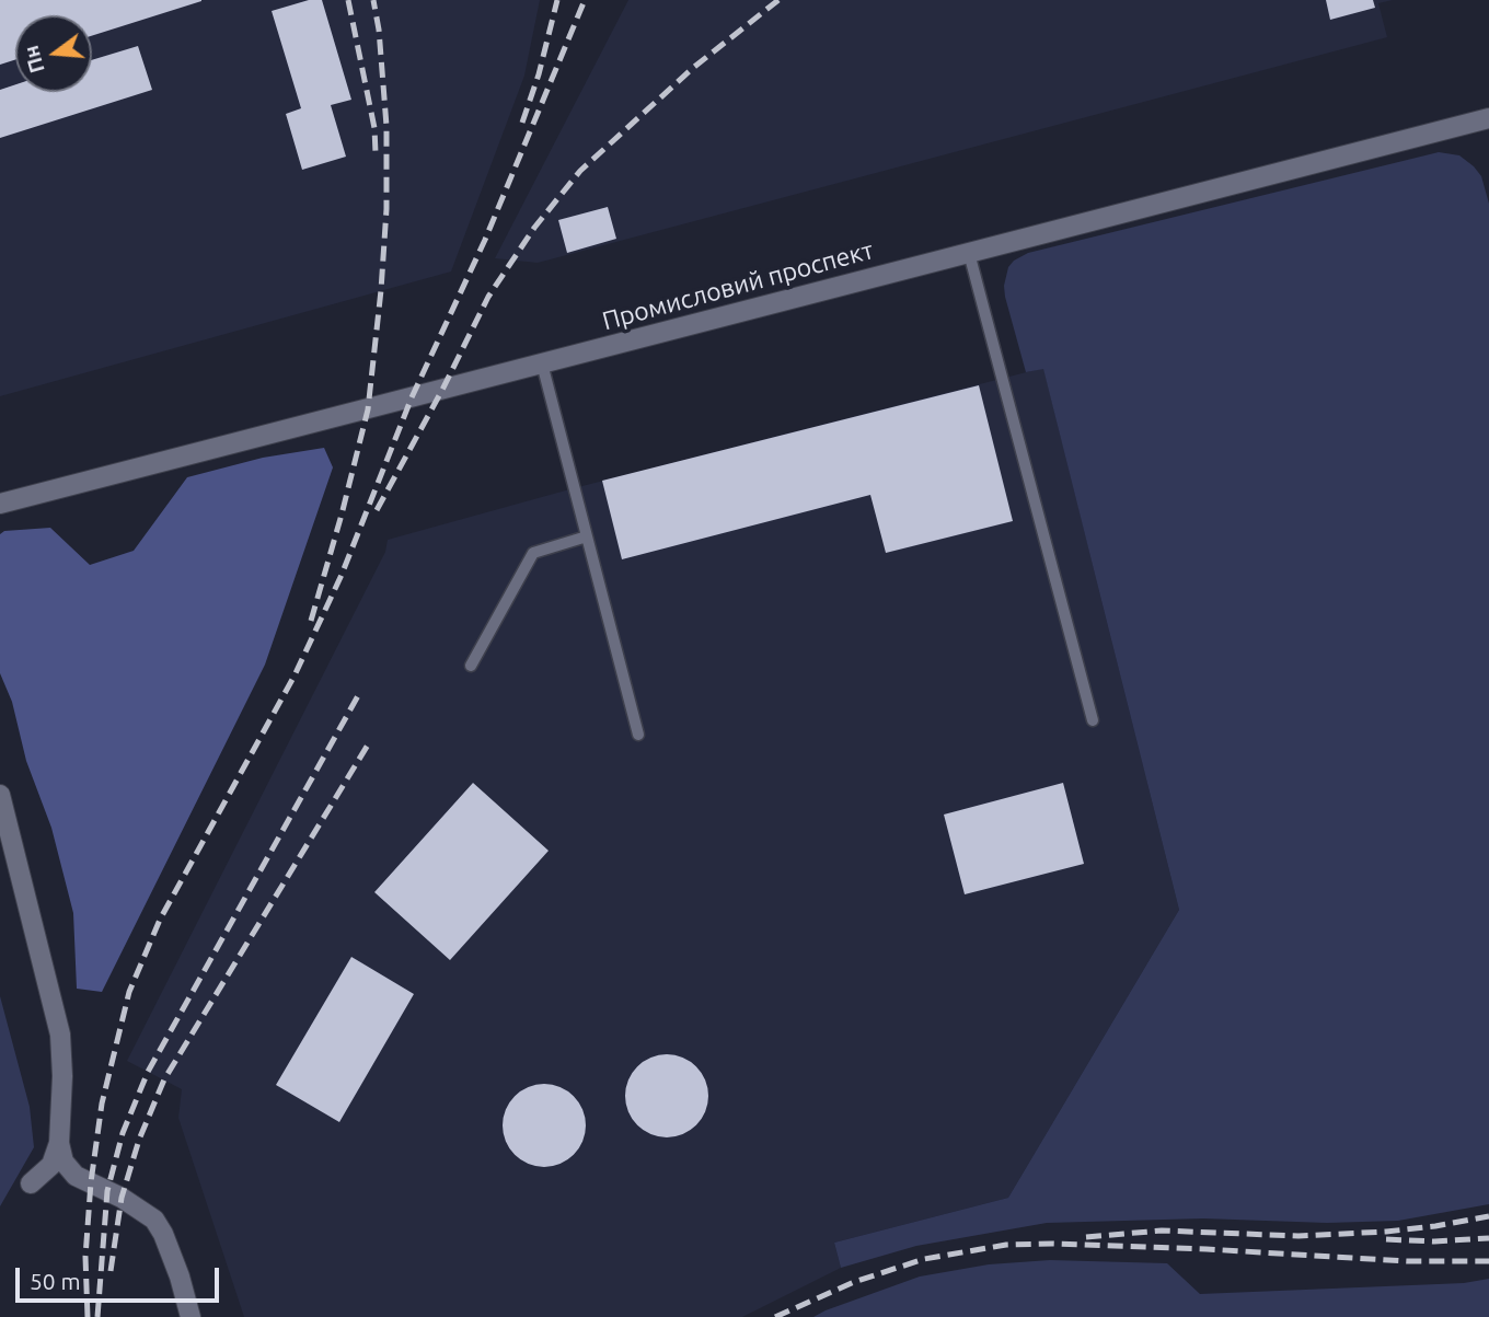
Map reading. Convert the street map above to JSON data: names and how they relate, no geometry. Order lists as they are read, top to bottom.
{
  "streets": {
    "street": ["Промисловий проспект"]
  },
  "scale_bar": "50 m",
  "north": "left"
}
